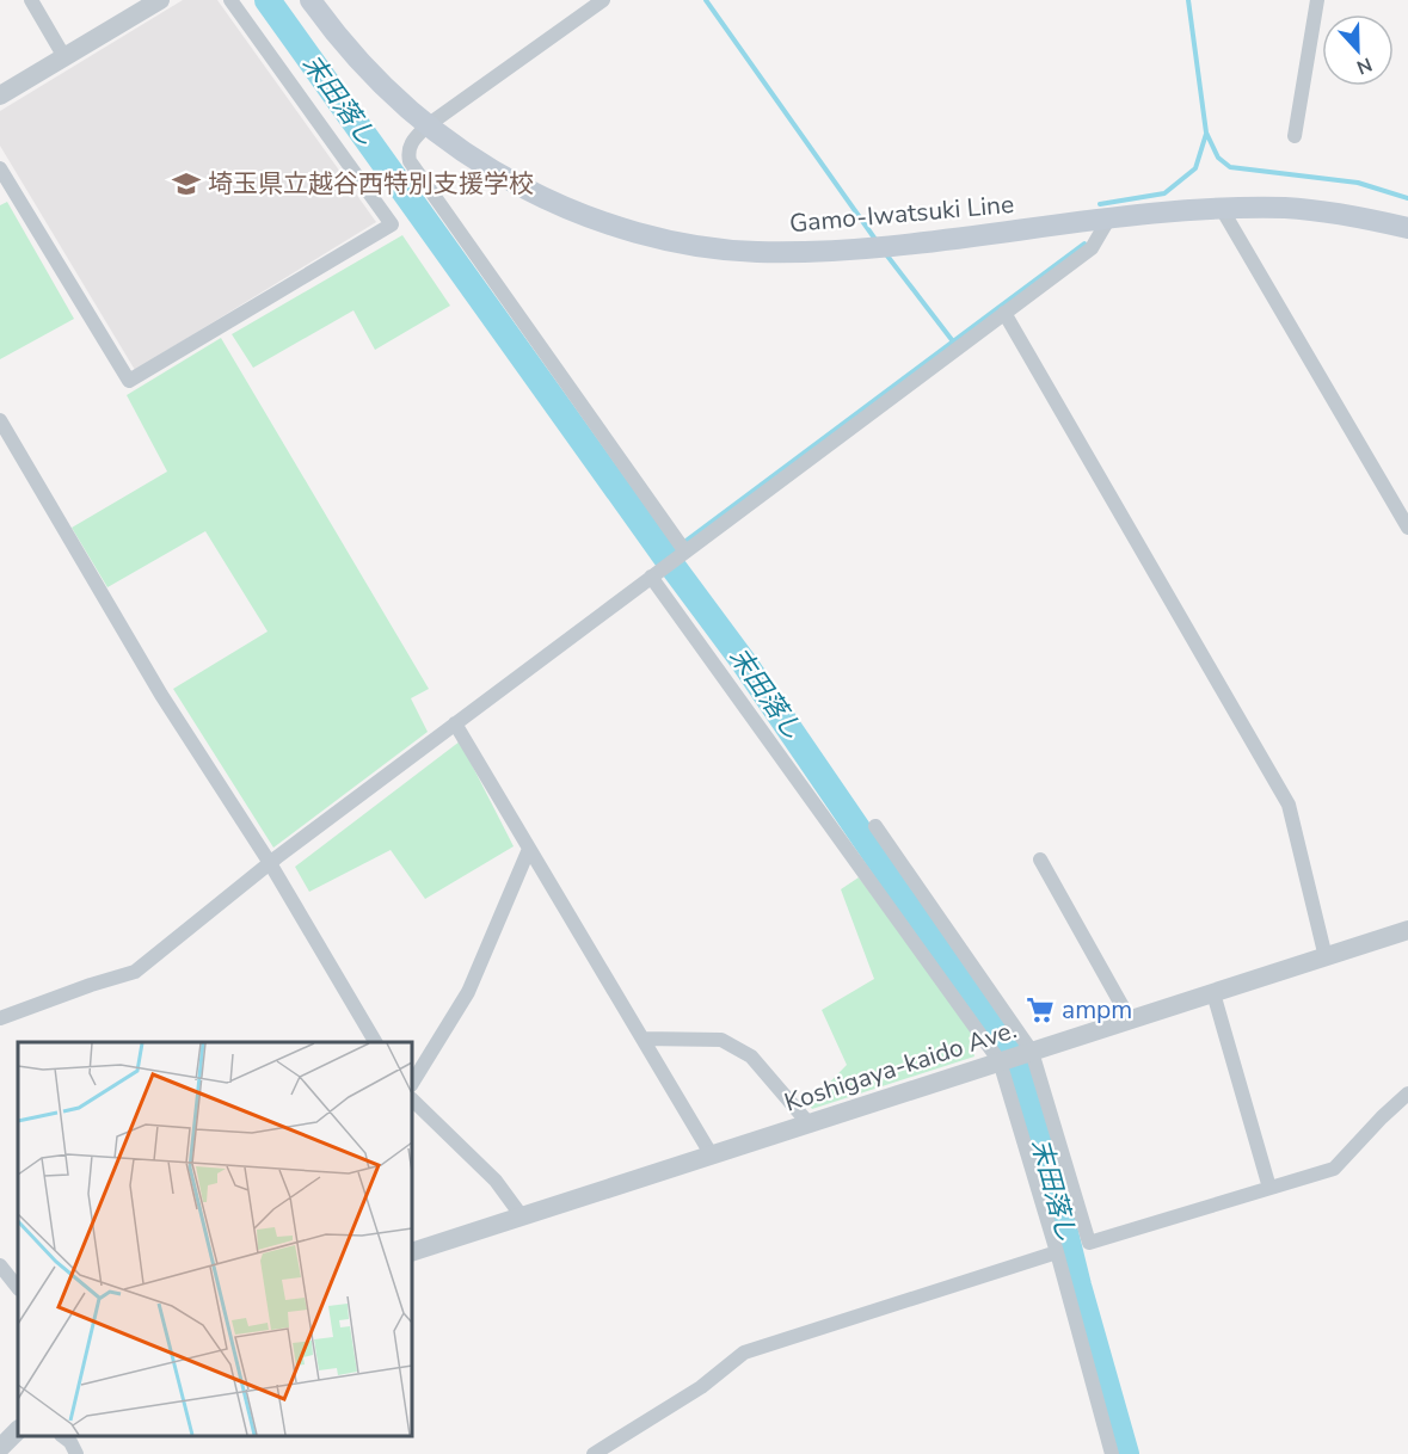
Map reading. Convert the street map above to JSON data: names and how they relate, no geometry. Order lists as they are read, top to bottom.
{
  "streets": {
    "main road": ["Gamo-Iwatsuki Line"],
    "street": ["Koshigaya-kaido Ave."]
  },
  "water": ["末田落し"],
  "places": {
    "school or university": ["埼玉県立越谷西特別支援学校"],
    "supermarket": ["ampm"]
  },
  "north": "bottom"
}
